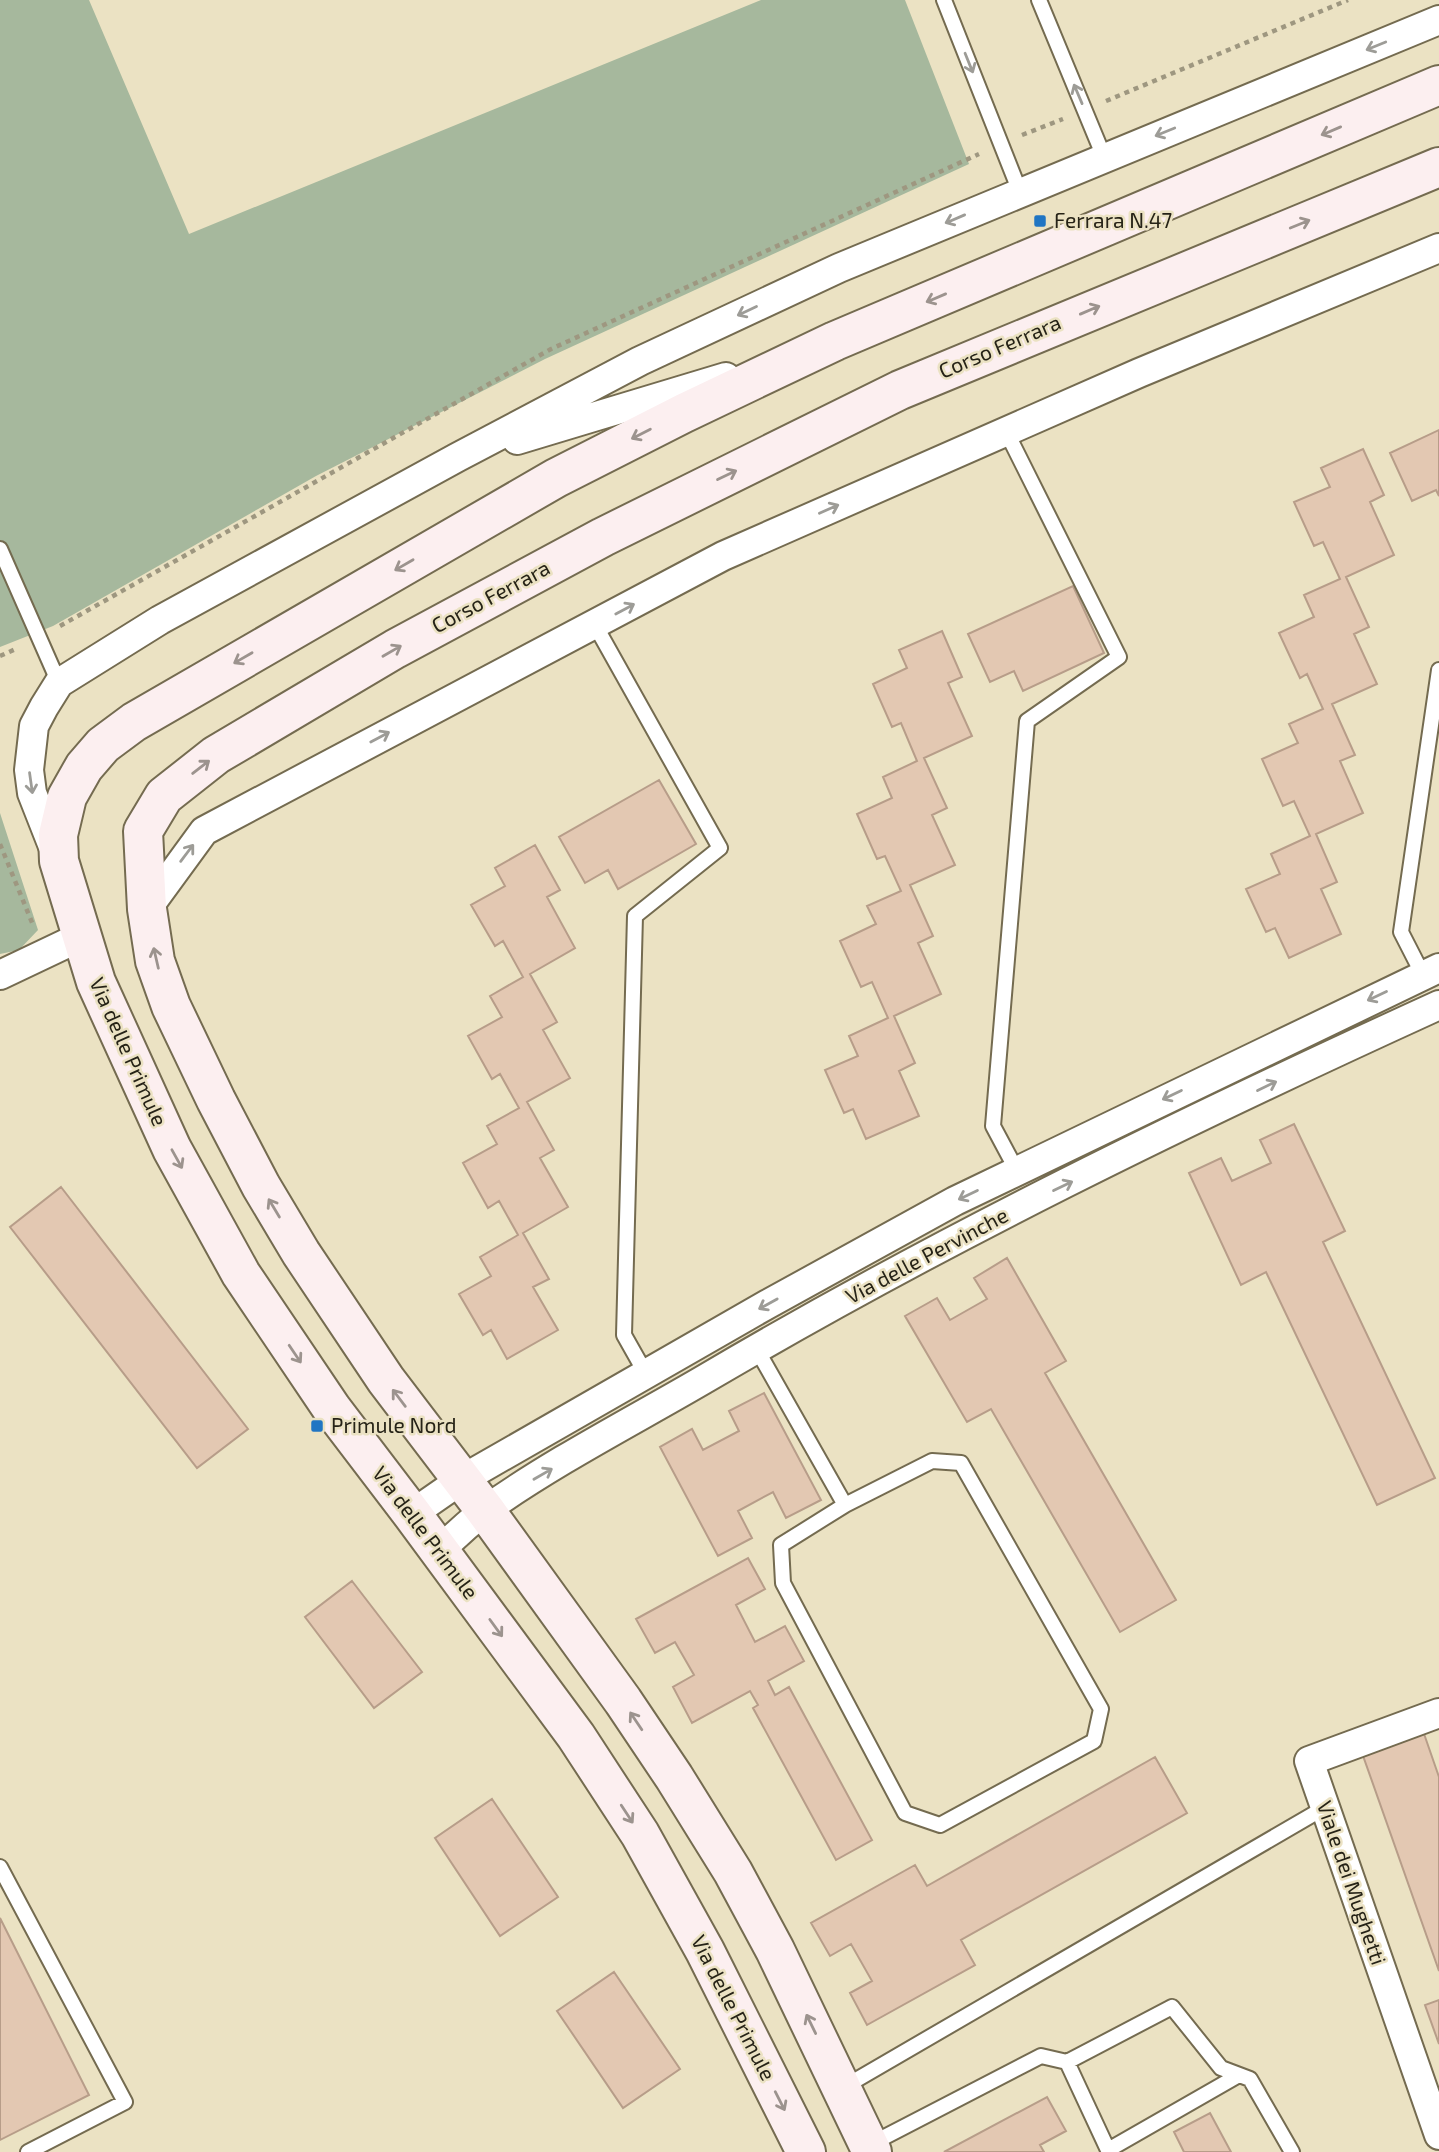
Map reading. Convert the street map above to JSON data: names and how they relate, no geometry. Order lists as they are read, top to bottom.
{
  "streets": {
    "main road": ["Corso Ferrara", "Via delle Primule"],
    "street": ["Via delle Pervinche", "Viale dei Mughetti"]
  },
  "crossings": [
    ["Via delle Primule", "Via delle Pervinche"]
  ],
  "places": {
    "transit": ["Ferrara N.47", "Primule Nord"]
  }
}
